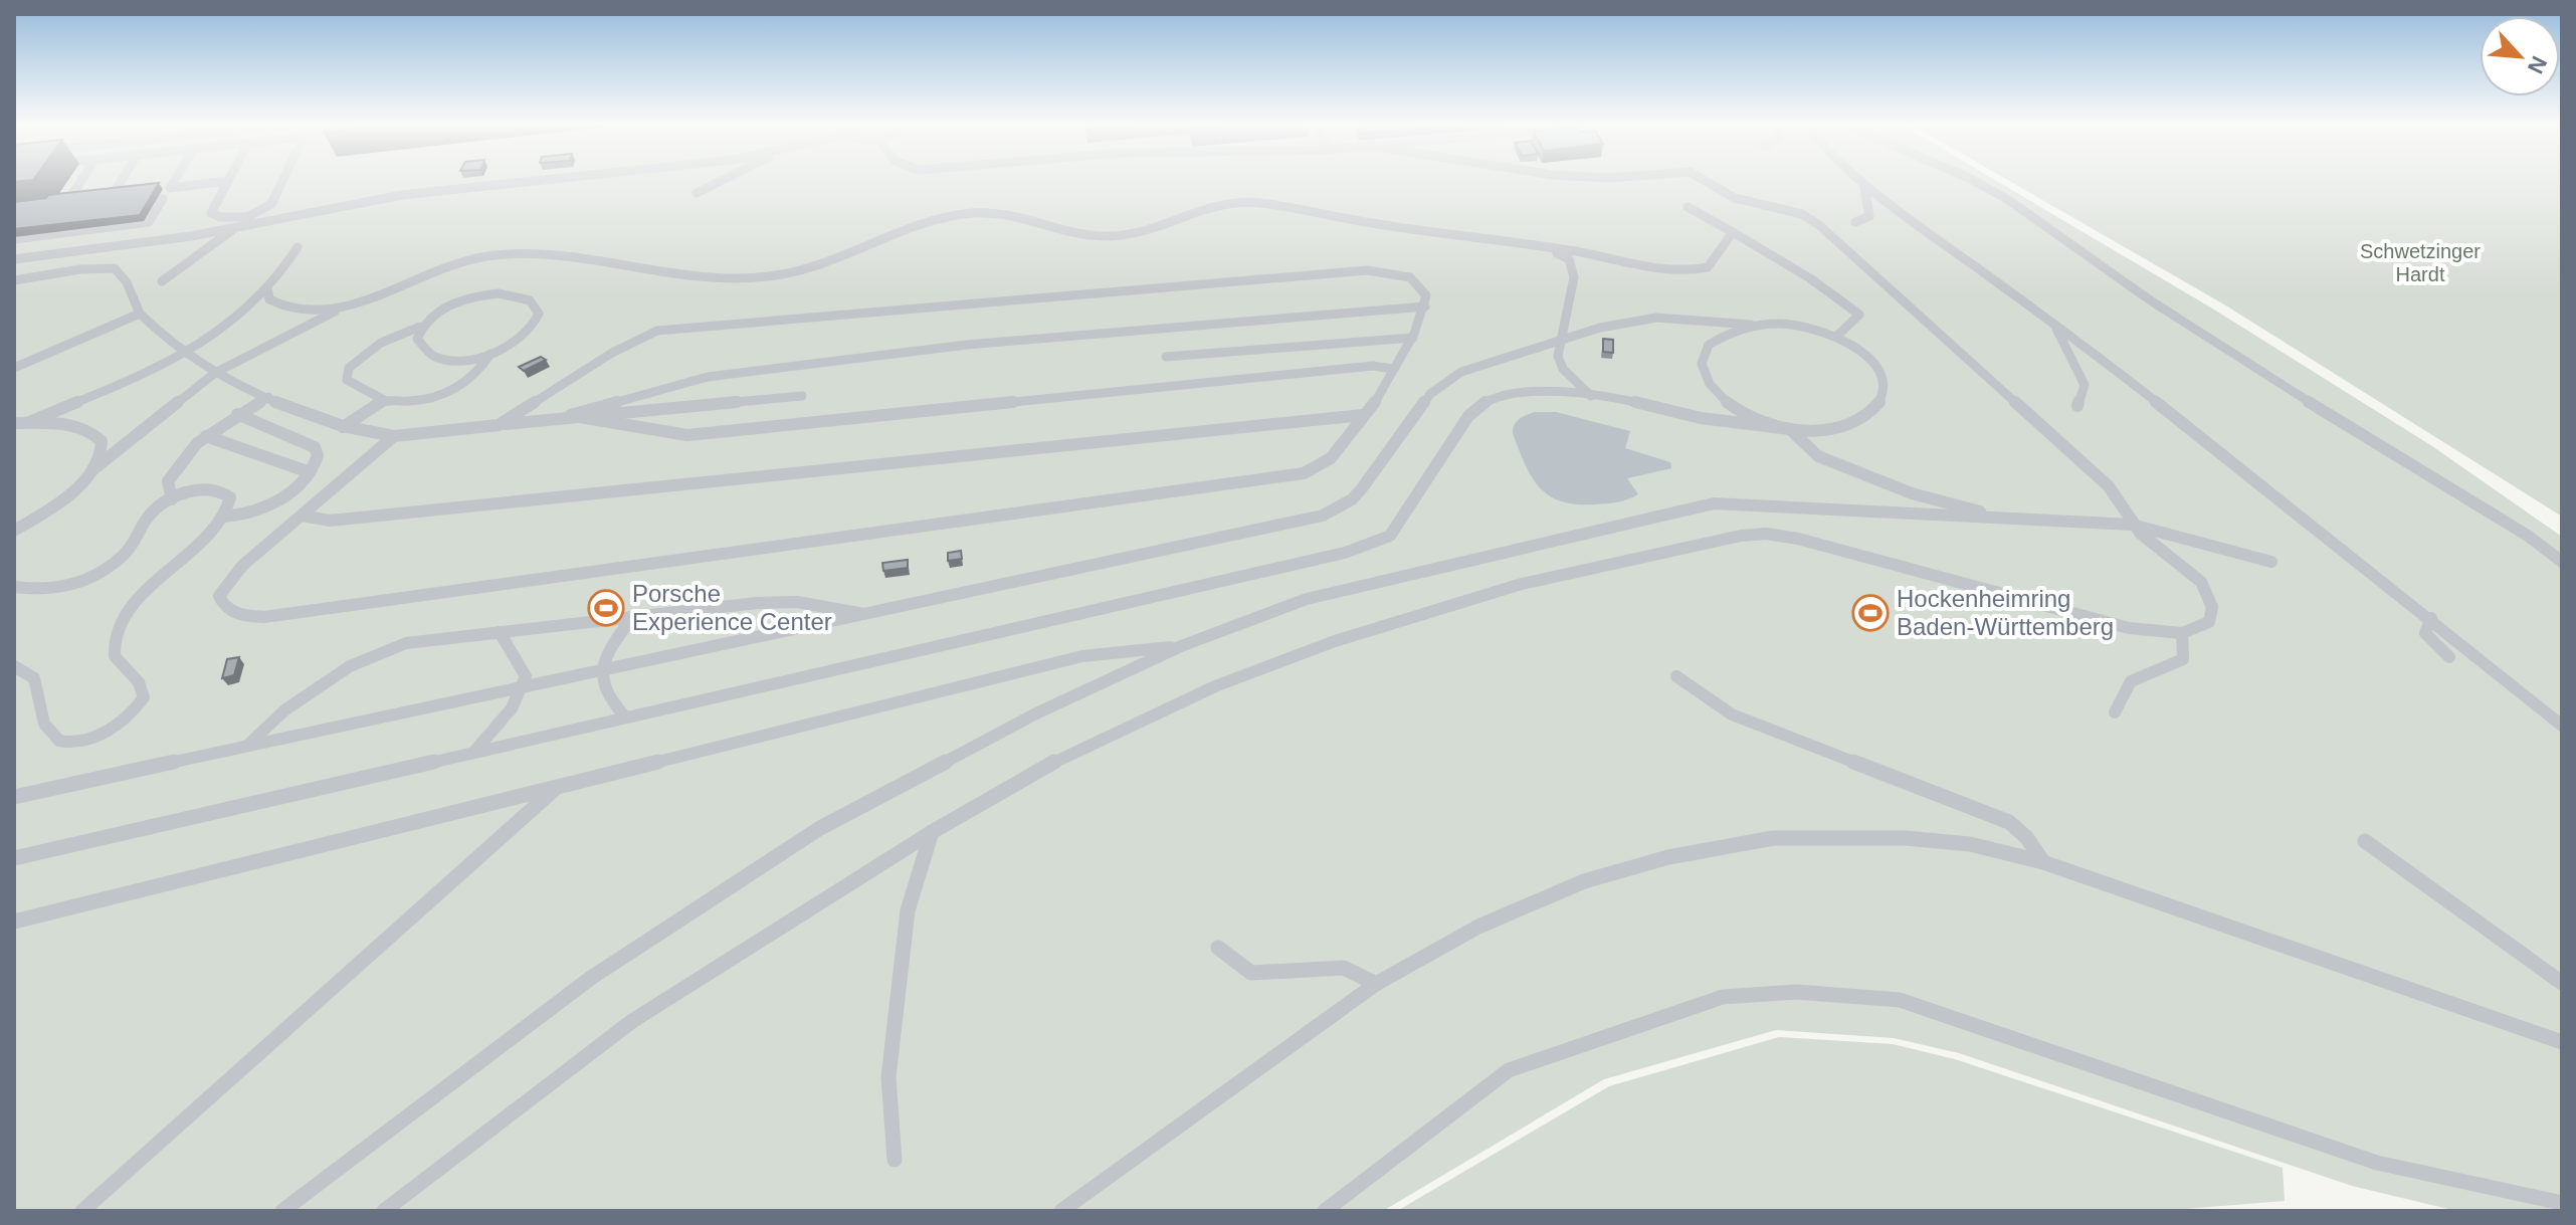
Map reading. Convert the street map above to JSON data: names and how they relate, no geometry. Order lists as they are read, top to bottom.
{
  "parks": ["Schwetzinger Hardt"],
  "places": {
    "sports": ["Porsche Experience Center", "Hockenheimring Baden-Württemberg"]
  },
  "north": "bottom right"
}
